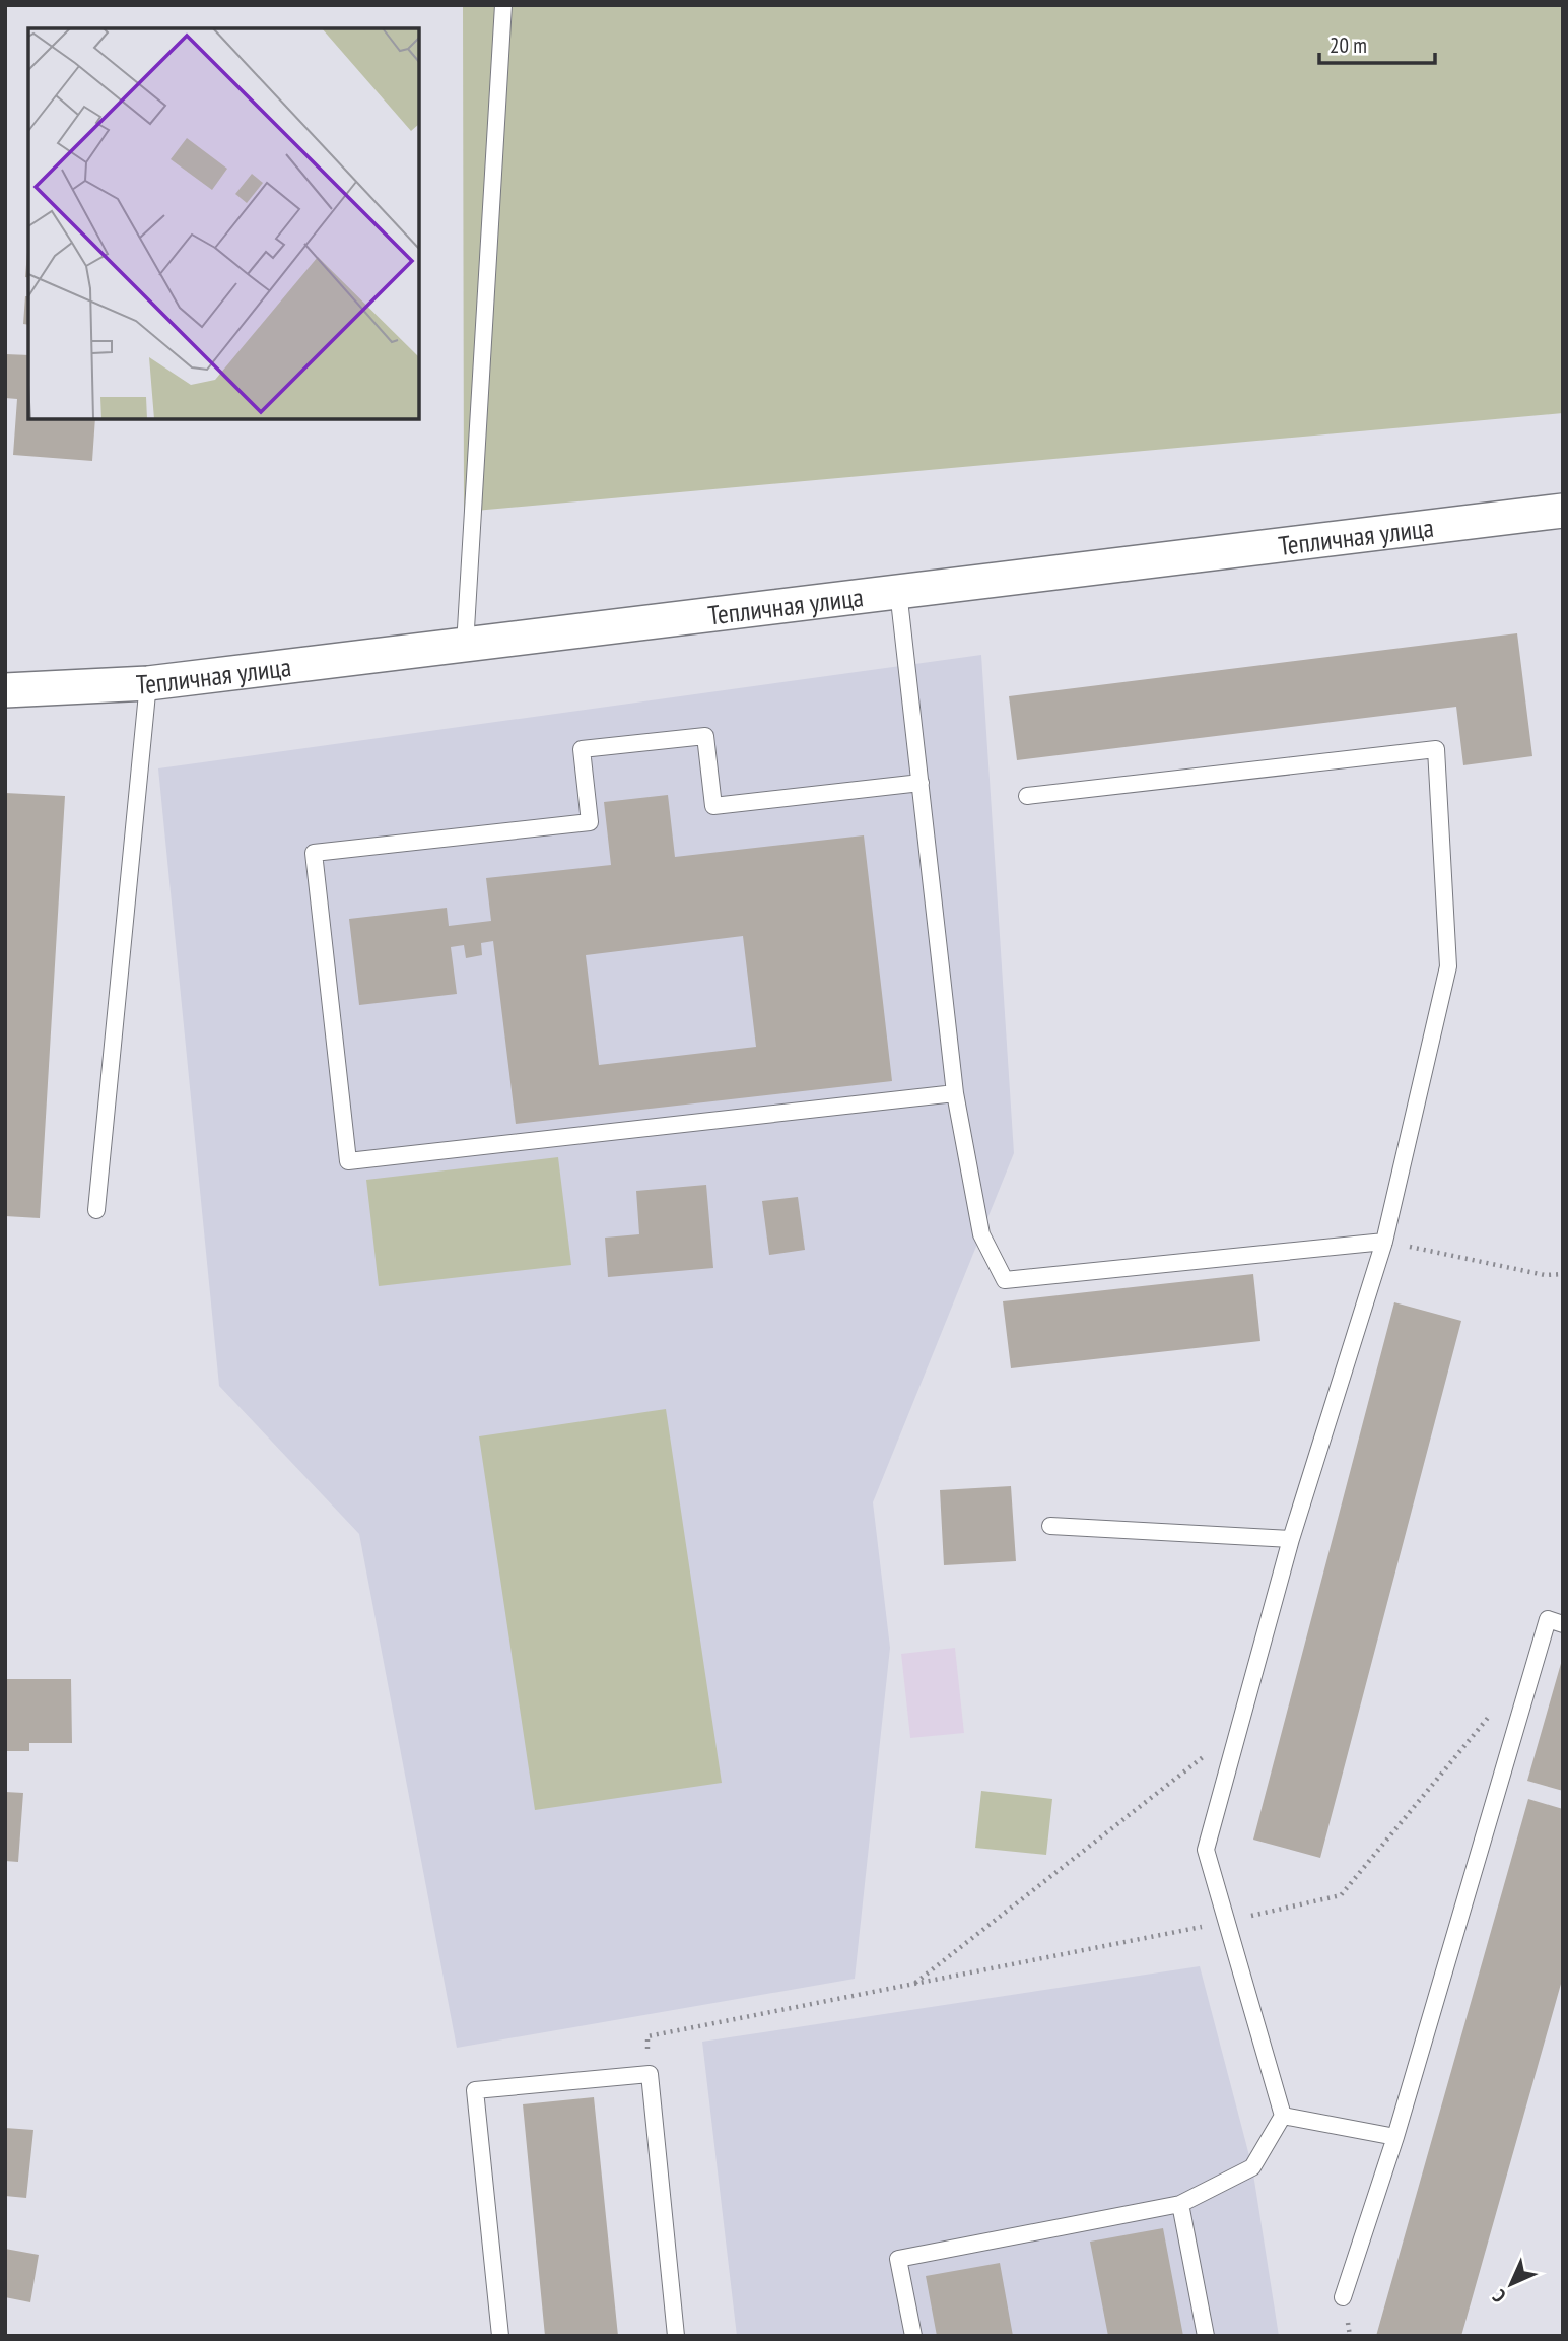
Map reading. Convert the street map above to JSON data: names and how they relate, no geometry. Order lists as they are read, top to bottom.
{
  "streets": {
    "street": ["Тепличная улица"]
  },
  "scale_bar": "20 m",
  "north": "bottom left"
}
